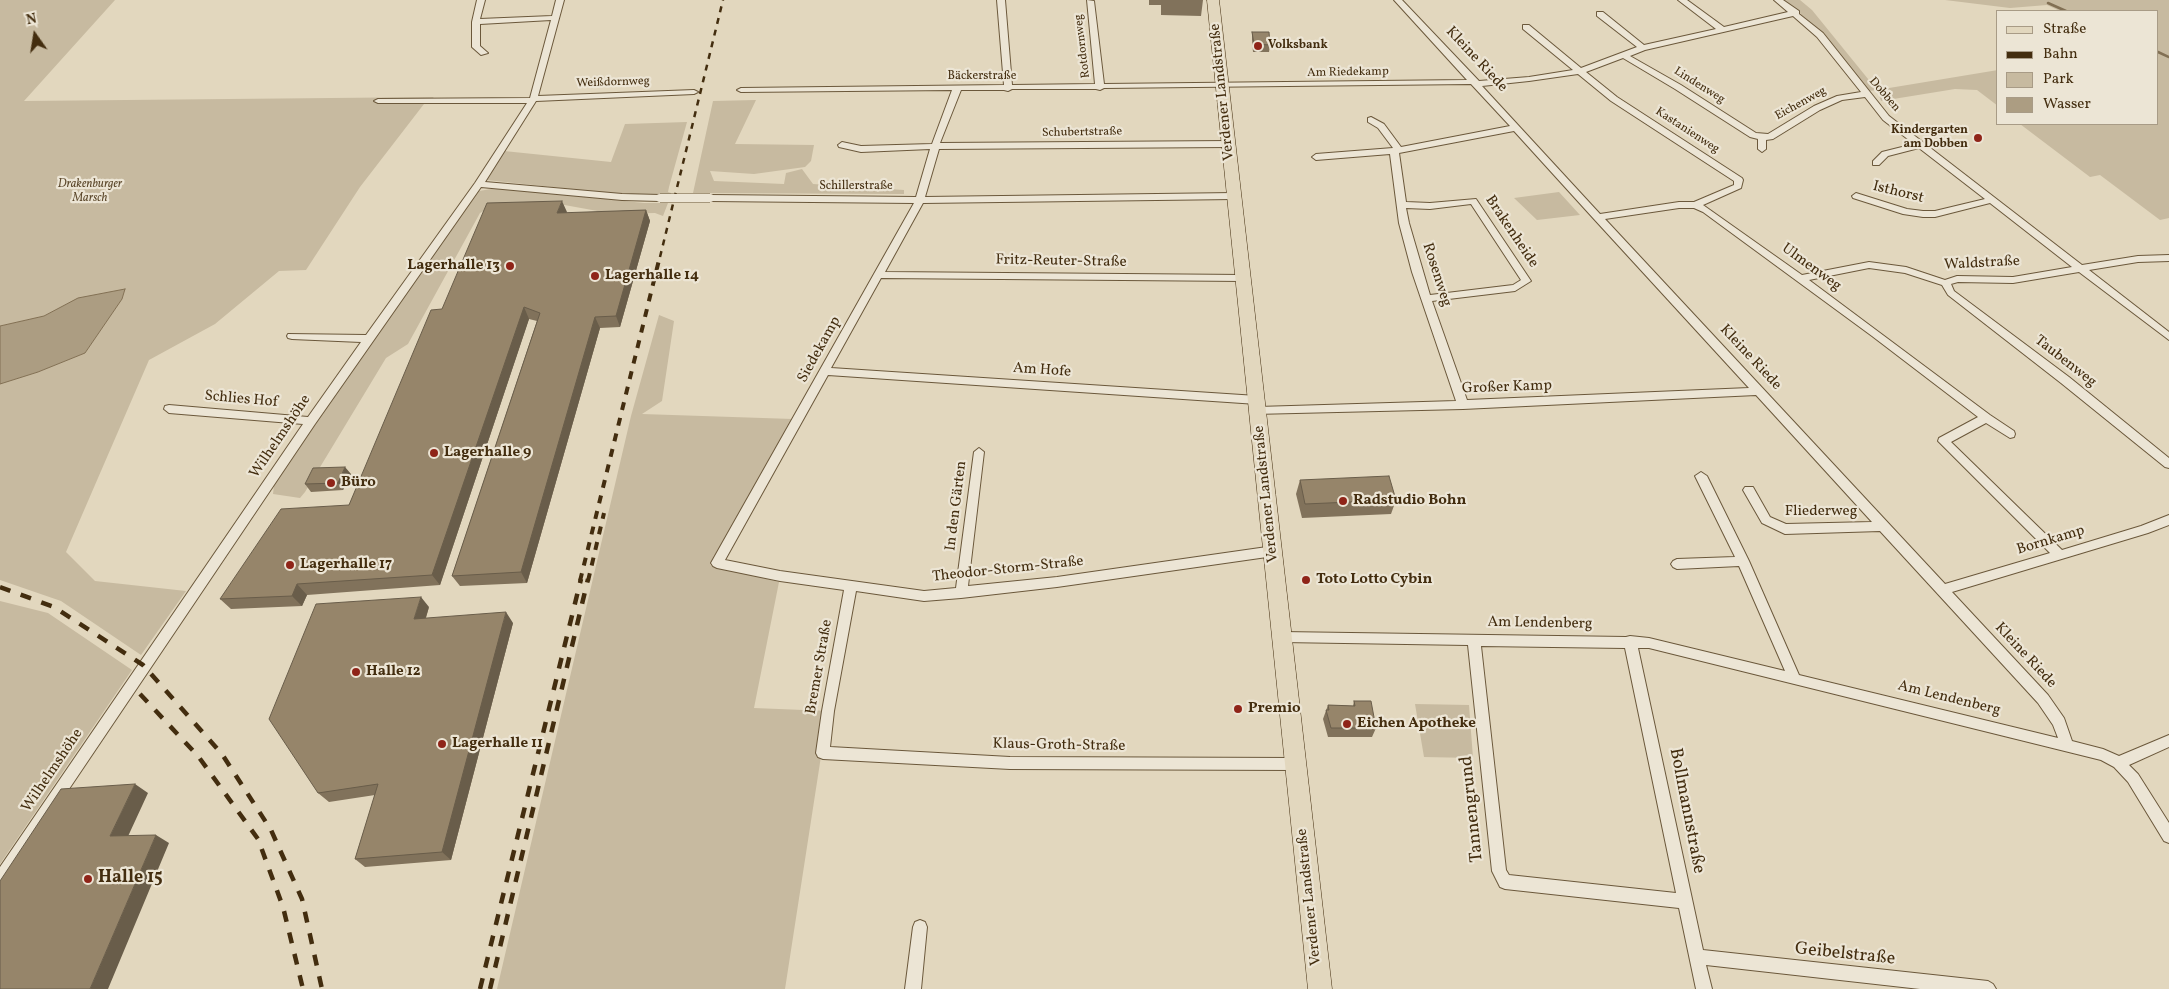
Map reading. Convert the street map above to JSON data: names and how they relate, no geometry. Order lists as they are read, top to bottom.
{
  "streets": {
    "main road": ["Verdener Landstraße"],
    "street": [
      "Rotdornweg",
      "Kleine Riede",
      "Am Riedekamp",
      "Bäckerstraße",
      "Weißdornweg",
      "Lindenweg",
      "Dobben",
      "Eichenweg",
      "Kastanienweg",
      "Schubertstraße",
      "Schillerstraße",
      "Isthorst",
      "Brakenheide",
      "Fritz-Reuter-Straße",
      "Waldstraße",
      "Ulmenweg",
      "Rosenweg",
      "Siedekamp",
      "Taubenweg",
      "Am Hofe",
      "Großer Kamp",
      "Schlies Hof",
      "Wilhelmshöhe",
      "In den Gärten",
      "Fliederweg",
      "Bornkamp",
      "Theodor-Storm-Straße",
      "Am Lendenberg",
      "Bremer Straße",
      "Klaus-Groth-Straße",
      "Tannengrund",
      "Bollmannstraße",
      "Geibelstraße"
    ]
  },
  "crossings": [
    ["Rotdornweg", "Bäckerstraße"],
    ["Kleine Riede", "Am Riedekamp"],
    ["Kleine Riede", "Großer Kamp"],
    ["Kleine Riede", "Fliederweg"],
    ["Kleine Riede", "Bornkamp"],
    ["Kleine Riede", "Am Lendenberg"],
    ["Am Riedekamp", "Bäckerstraße"],
    ["Am Riedekamp", "Lindenweg"],
    ["Am Riedekamp", "Verdener Landstraße"],
    ["Am Riedekamp", "Dobben"],
    ["Am Riedekamp", "Kastanienweg"],
    ["Bäckerstraße", "Verdener Landstraße"],
    ["Bäckerstraße", "Siedekamp"],
    ["Weißdornweg", "Wilhelmshöhe"],
    ["Lindenweg", "Eichenweg"],
    ["Verdener Landstraße", "Schubertstraße"],
    ["Verdener Landstraße", "Schillerstraße"],
    ["Verdener Landstraße", "Fritz-Reuter-Straße"],
    ["Verdener Landstraße", "Am Hofe"],
    ["Verdener Landstraße", "Großer Kamp"],
    ["Verdener Landstraße", "Theodor-Storm-Straße"],
    ["Verdener Landstraße", "Am Lendenberg"],
    ["Verdener Landstraße", "Klaus-Groth-Straße"],
    ["Dobben", "Eichenweg"],
    ["Dobben", "Isthorst"],
    ["Dobben", "Waldstraße"],
    ["Kastanienweg", "Ulmenweg"],
    ["Schubertstraße", "Siedekamp"],
    ["Schillerstraße", "Siedekamp"],
    ["Schillerstraße", "Wilhelmshöhe"],
    ["Brakenheide", "Rosenweg"],
    ["Fritz-Reuter-Straße", "Siedekamp"],
    ["Waldstraße", "Ulmenweg"],
    ["Waldstraße", "Taubenweg"],
    ["Rosenweg", "Großer Kamp"],
    ["Siedekamp", "Am Hofe"],
    ["Siedekamp", "Theodor-Storm-Straße"],
    ["Am Hofe", "Großer Kamp"],
    ["Schlies Hof", "Wilhelmshöhe"],
    ["In den Gärten", "Theodor-Storm-Straße"],
    ["Theodor-Storm-Straße", "Bremer Straße"],
    ["Am Lendenberg", "Tannengrund"],
    ["Am Lendenberg", "Bollmannstraße"],
    ["Bremer Straße", "Klaus-Groth-Straße"],
    ["Tannengrund", "Bollmannstraße"],
    ["Bollmannstraße", "Geibelstraße"]
  ],
  "parks": ["Drakenburger Marsch"],
  "places": [
    "Volksbank",
    "Kindergarten am Dobben",
    "Lagerhalle 13",
    "Lagerhalle 14",
    "Lagerhalle 9",
    "Büro",
    "Radstudio Bohn",
    "Lagerhalle 17",
    "Toto Lotto Cybin",
    "Halle 12",
    "Premio",
    "Eichen Apotheke",
    "Lagerhalle 11",
    "Halle 15"
  ],
  "legend": [
    "Straße",
    "Bahn",
    "Park",
    "Wasser"
  ],
  "north": "top"
}
